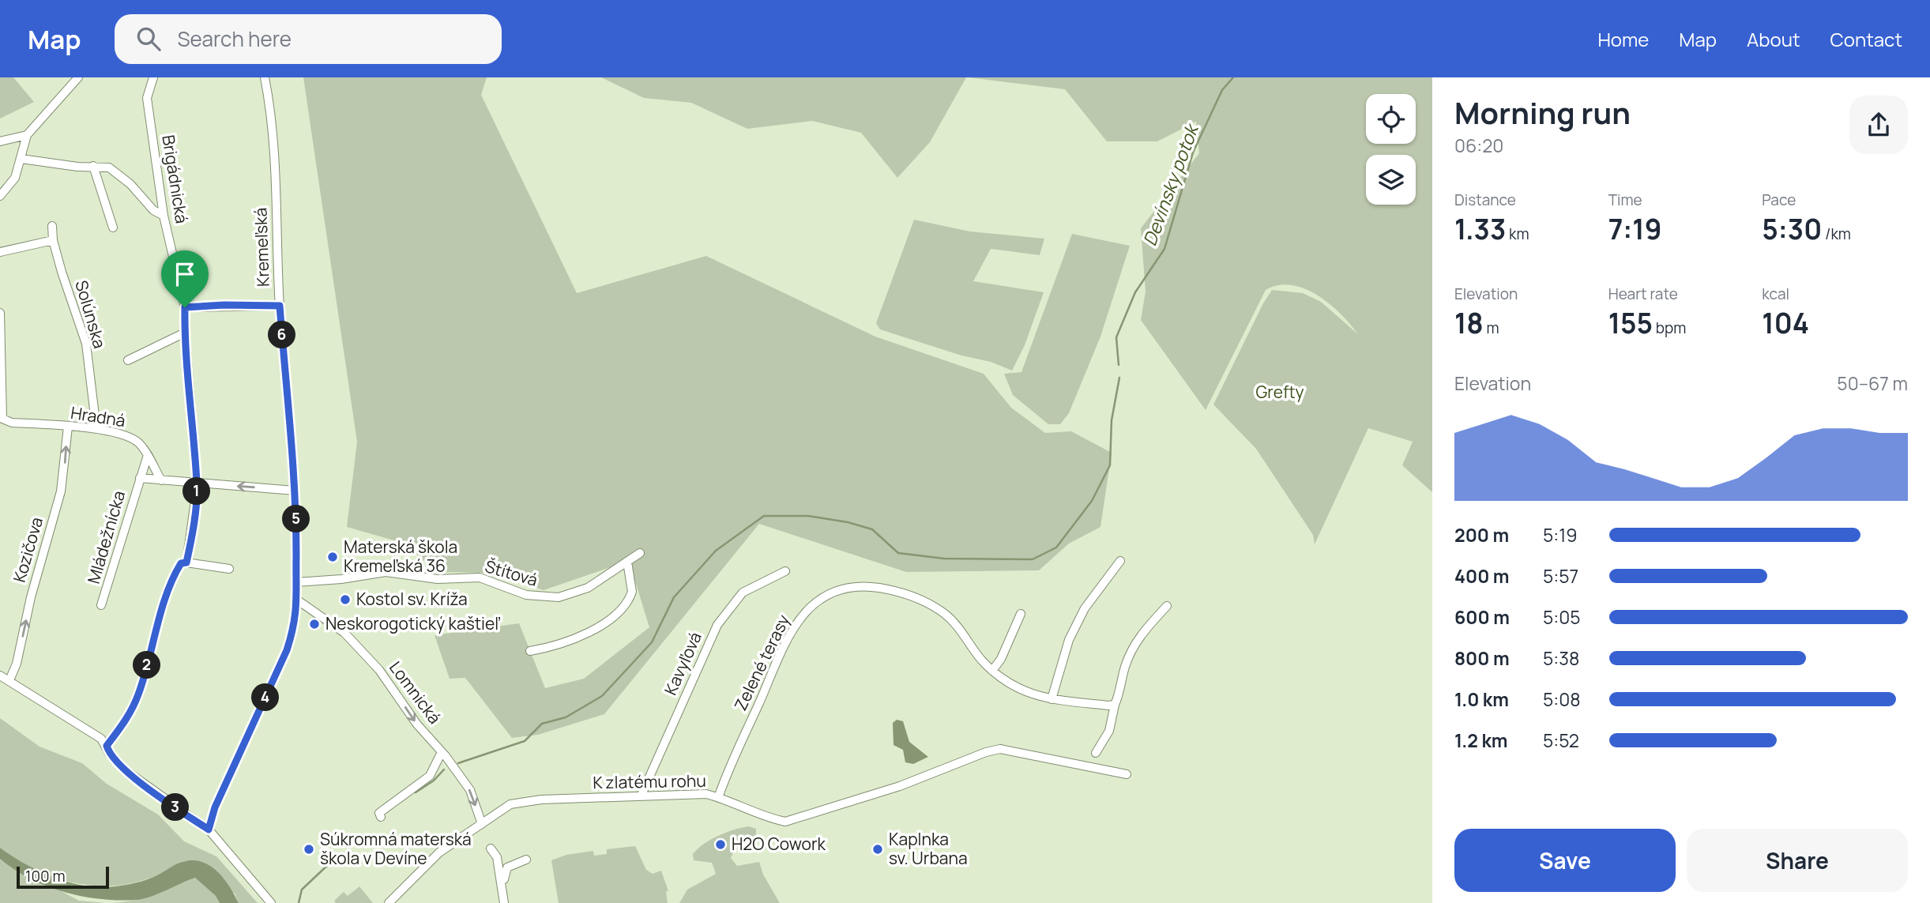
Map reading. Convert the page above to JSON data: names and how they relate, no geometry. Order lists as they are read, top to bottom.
{
  "streets": {
    "street": [
      "Brigádnická",
      "Kremeľská",
      "Solúnska",
      "Hradná",
      "Mládežnícka",
      "Kozičova",
      "Štítová",
      "Zelené terasy",
      "Kavyľová",
      "Lomnická",
      "K zlatému rohu"
    ]
  },
  "crossings": [
    ["Kremeľská", "Štítová"],
    ["Kremeľská", "Lomnická"],
    ["Solúnska", "Hradná"],
    ["Hradná", "Mládežnícka"],
    ["Hradná", "Kozičova"],
    ["Zelené terasy", "K zlatému rohu"],
    ["Kavyľová", "K zlatému rohu"],
    ["Lomnická", "K zlatému rohu"]
  ],
  "one_way": ["Kozičova", "Lomnická"],
  "water": ["Devínsky potok"],
  "parks": ["Grefty"],
  "places": [
    "Materská škola Kremeľská 36",
    "Kostol sv. Kríža",
    "Neskorogotický kaštieľ",
    "H2O Cowork",
    "Súkromná materská škola v Devíne",
    "Kaplnka sv. Urbana"
  ],
  "scale_bar": "100 m",
  "page": {
    "header": "Map",
    "search": "Search here",
    "nav": [
      "Home",
      "Map",
      "About",
      "Contact"
    ],
    "heading": ["Morning run", "06:20"],
    "stats": [
      ["Distance", "1.33 km"],
      ["Time", "7:19"],
      ["Pace", "5:30 /km"],
      ["Elevation", "18 m"],
      ["Heart rate", "155 bpm"],
      ["kcal", "104"]
    ],
    "pins": [
      "6",
      "1",
      "5",
      "2",
      "4",
      "3"
    ],
    "chart": ["Elevation", "50–67 m"],
    "list": [
      {
        "name": "200 m",
        "note": "5:19"
      },
      {
        "name": "400 m",
        "note": "5:57"
      },
      {
        "name": "600 m",
        "note": "5:05"
      },
      {
        "name": "800 m",
        "note": "5:38"
      },
      {
        "name": "1.0 km",
        "note": "5:08"
      },
      {
        "name": "1.2 km",
        "note": "5:52"
      }
    ],
    "buttons": ["Save", "Share"],
    "scale": "100 m"
  }
}
